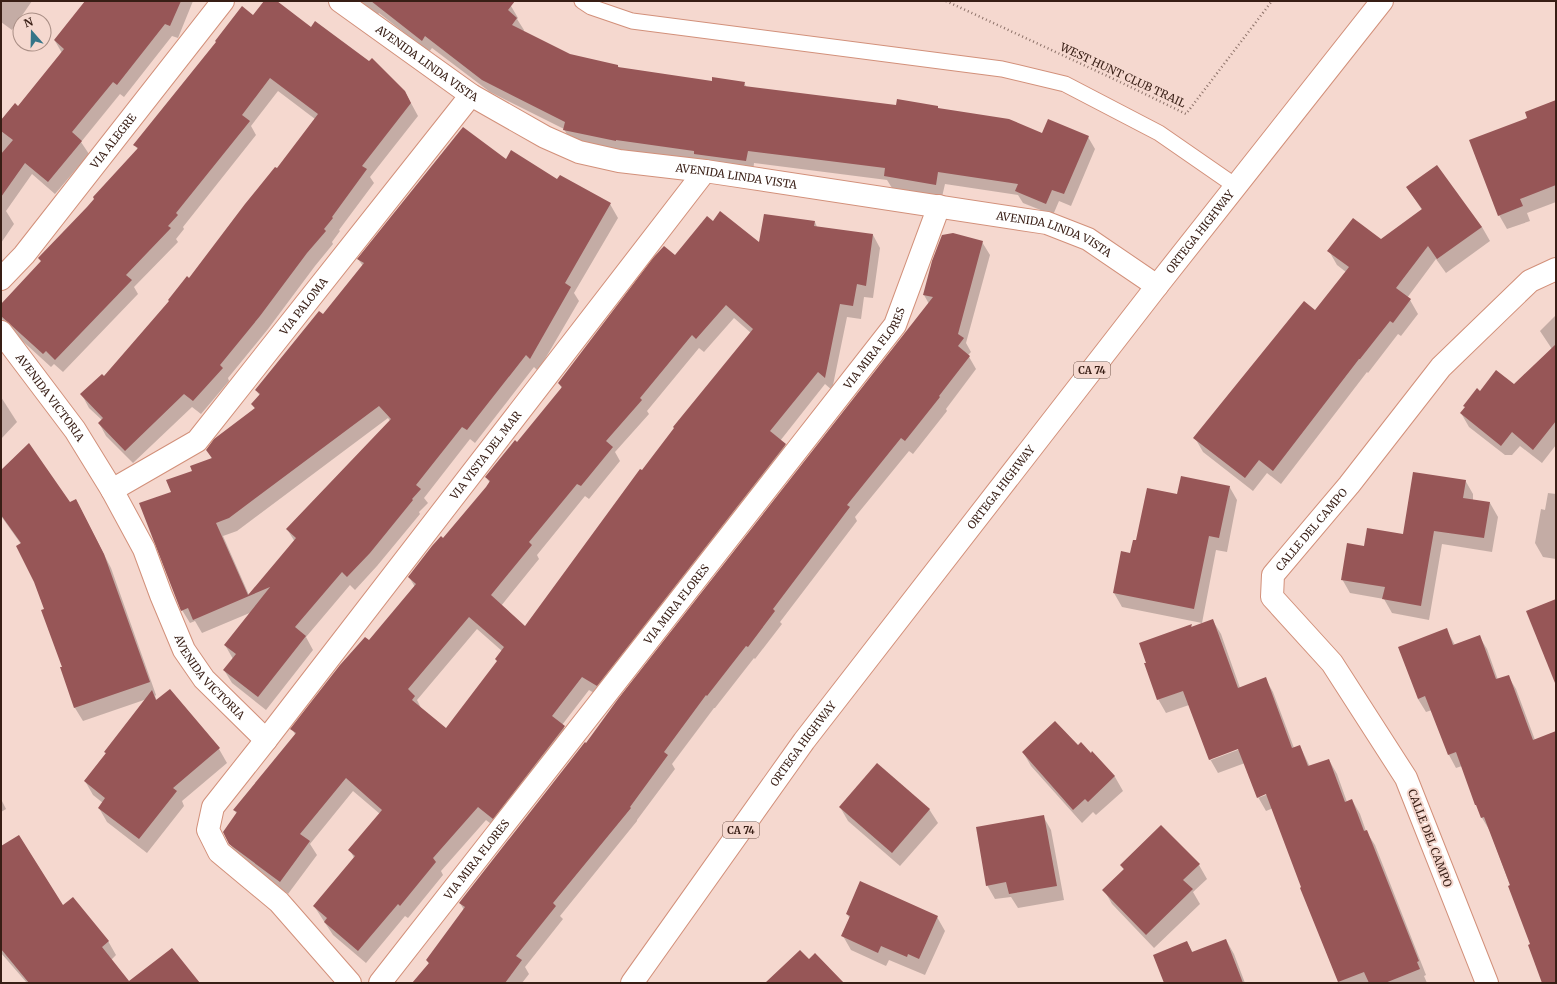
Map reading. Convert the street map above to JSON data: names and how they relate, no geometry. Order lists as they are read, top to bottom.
{
  "streets": {
    "street": [
      "AVENIDA LINDA VISTA",
      "VIA ALEGRE",
      "ORTEGA HIGHWAY",
      "VIA PALOMA",
      "VIA MIRA FLORES",
      "CA 74",
      "AVENIDA VICTORIA",
      "VIA VISTA DEL MAR",
      "CALLE DEL CAMPO"
    ],
    "path": ["WEST HUNT CLUB TRAIL"]
  },
  "crossings": [
    ["AVENIDA LINDA VISTA", "ORTEGA HIGHWAY"],
    ["AVENIDA LINDA VISTA", "VIA PALOMA"],
    ["AVENIDA LINDA VISTA", "VIA MIRA FLORES"],
    ["AVENIDA LINDA VISTA", "VIA VISTA DEL MAR"],
    ["VIA PALOMA", "AVENIDA VICTORIA"],
    ["AVENIDA VICTORIA", "VIA VISTA DEL MAR"]
  ],
  "north": "top"
}
